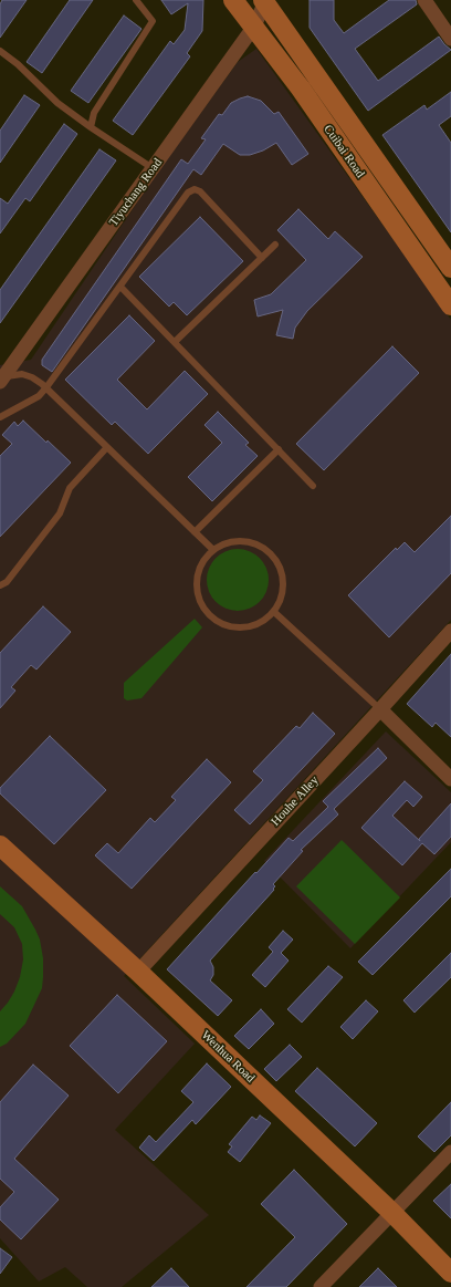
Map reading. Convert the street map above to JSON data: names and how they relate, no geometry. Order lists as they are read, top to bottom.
{
  "streets": {
    "main road": ["Cuibai Road", "Wenhua Road"],
    "street": ["Tiyuchang Road", "Houhe Alley"]
  },
  "crossings": [
    ["Cuibai Road", "Tiyuchang Road"],
    ["Houhe Alley", "Wenhua Road"]
  ]
}
